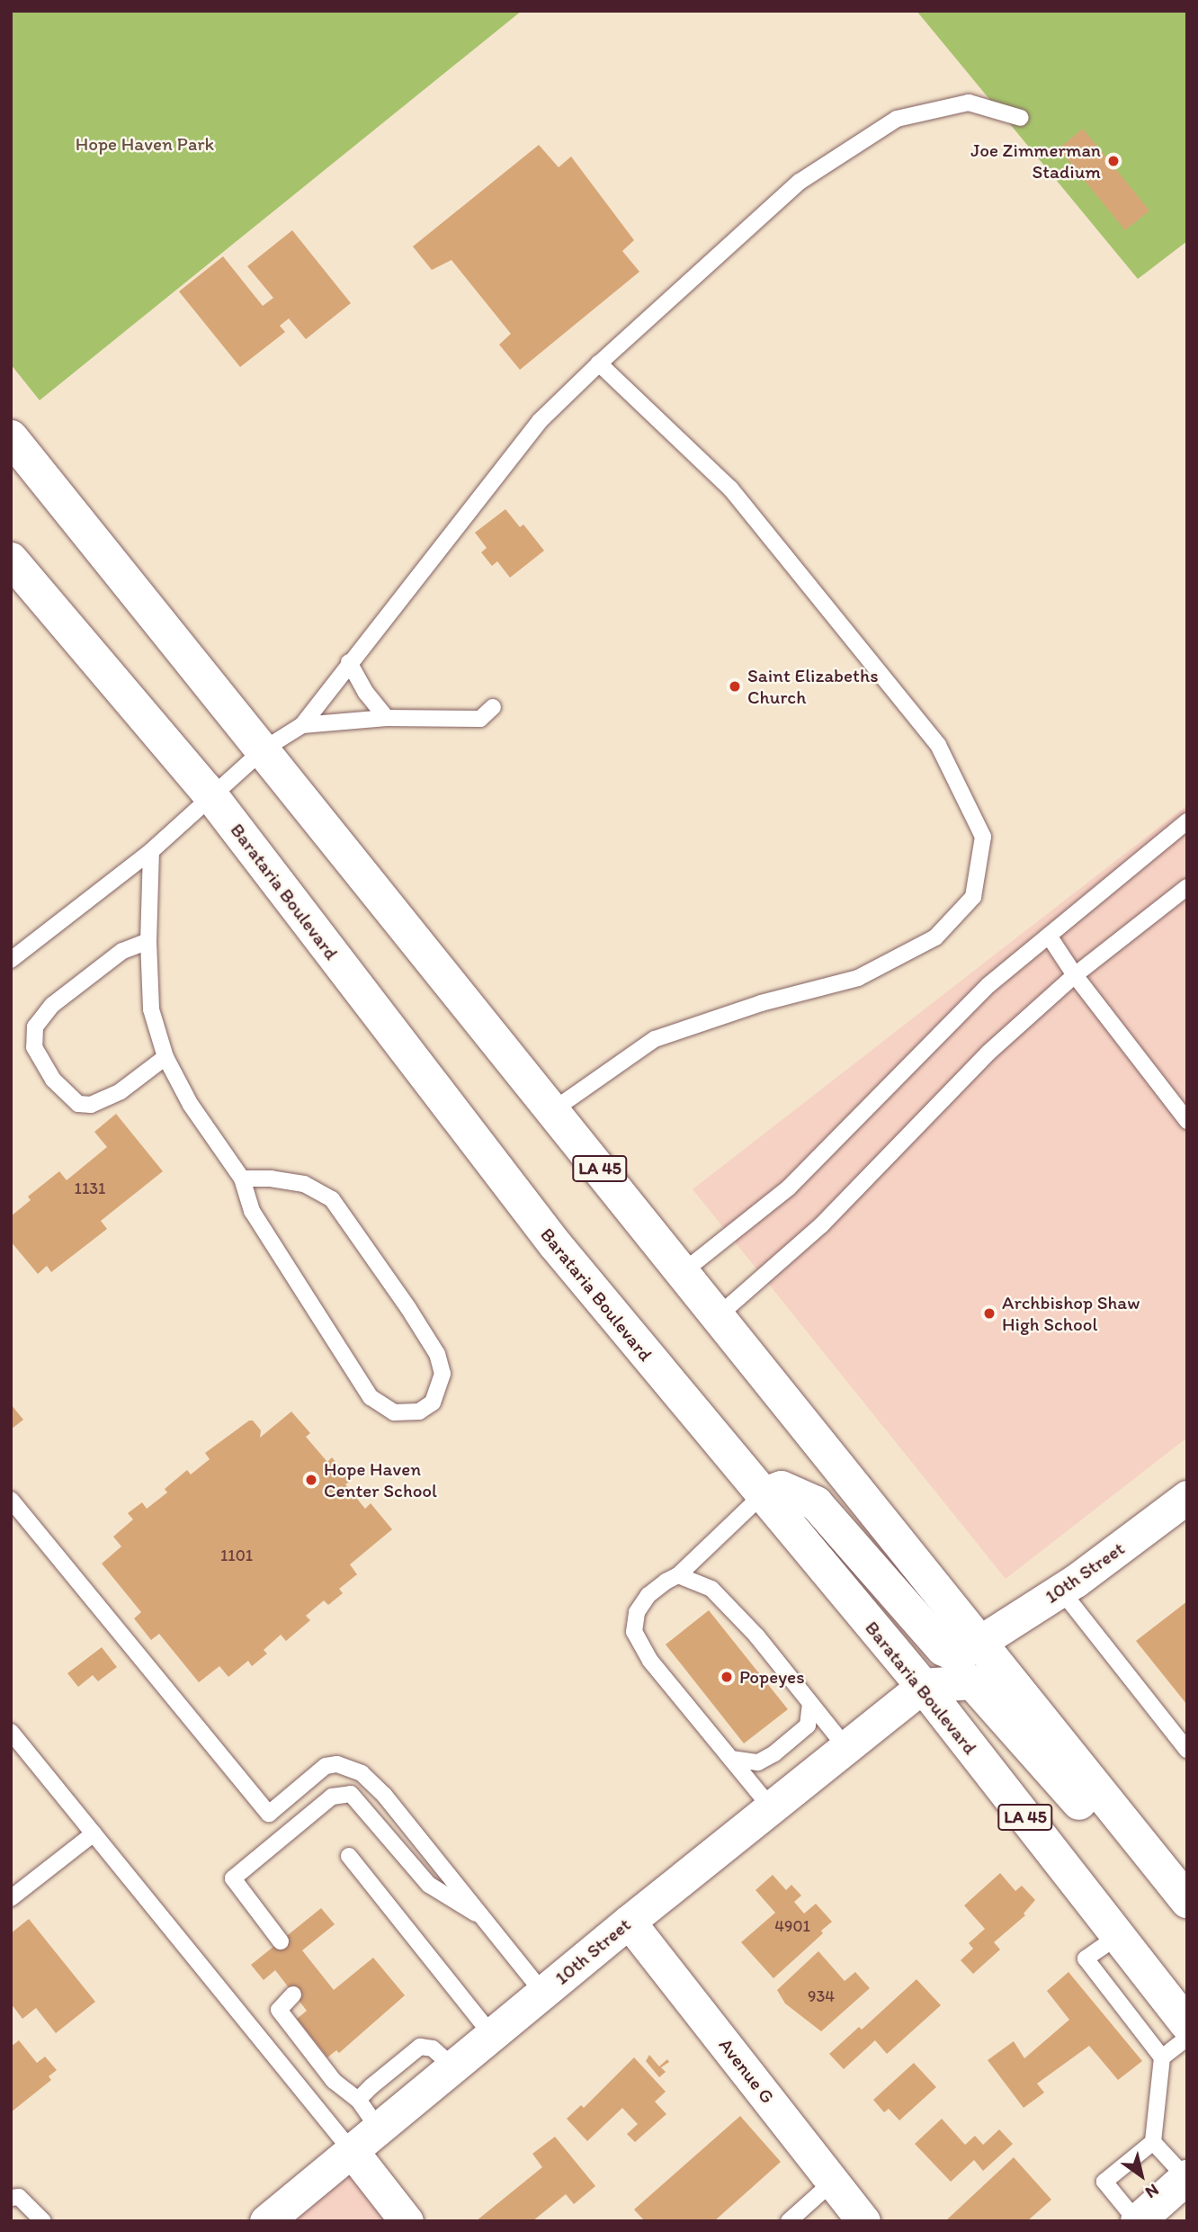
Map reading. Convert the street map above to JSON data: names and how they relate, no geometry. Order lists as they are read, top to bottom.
{
  "streets": {
    "main road": ["Barataria Boulevard", "LA 45"],
    "street": ["10th Street", "Avenue G"]
  },
  "crossings": [
    ["Barataria Boulevard", "10th Street"],
    ["LA 45", "10th Street"],
    ["10th Street", "Avenue G"]
  ],
  "parks": ["Hope Haven Park"],
  "places": [
    "Joe Zimmerman Stadium",
    "Saint Elizabeths Church",
    "Archbishop Shaw High School",
    "Hope Haven Center School",
    "Popeyes"
  ],
  "house_numbers": [
    "1131",
    "1101",
    "4901",
    "934"
  ],
  "north": "bottom right"
}
